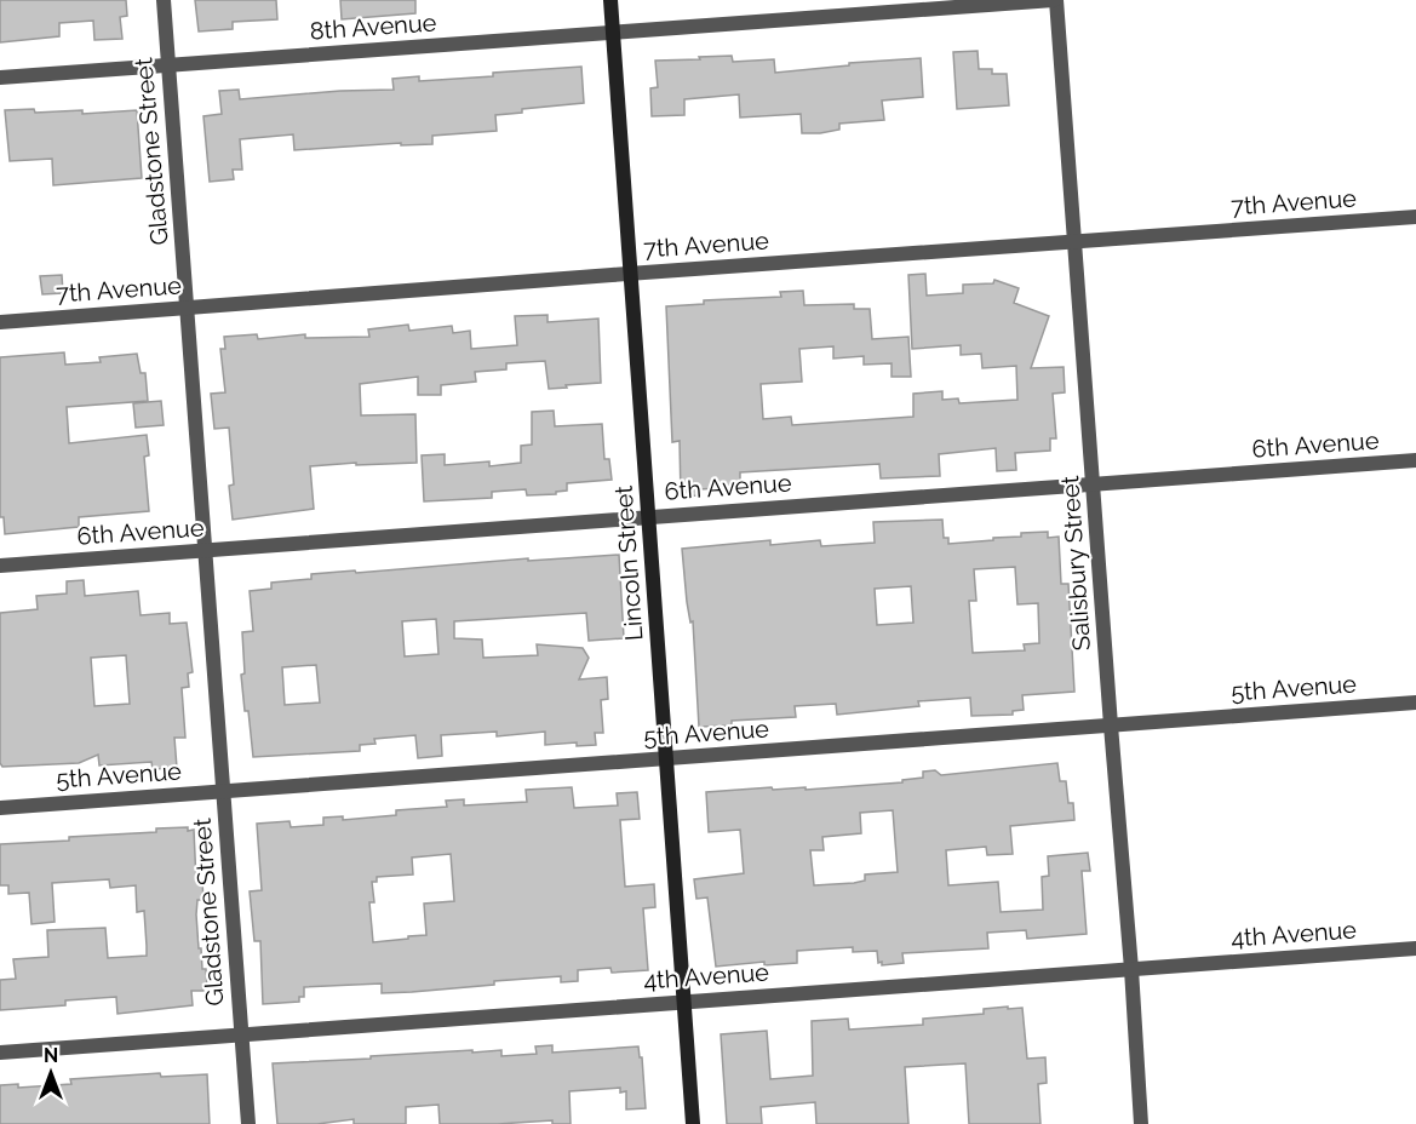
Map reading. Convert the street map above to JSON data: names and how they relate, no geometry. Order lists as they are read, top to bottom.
{
  "streets": {
    "street": [
      "8th Avenue",
      "Gladstone Street",
      "7th Avenue",
      "6th Avenue",
      "Lincoln Street",
      "Salisbury Street",
      "5th Avenue",
      "4th Avenue"
    ]
  },
  "crossings": [
    ["8th Avenue", "Gladstone Street"],
    ["8th Avenue", "Lincoln Street"],
    ["8th Avenue", "Salisbury Street"],
    ["Gladstone Street", "7th Avenue"],
    ["Gladstone Street", "6th Avenue"],
    ["Gladstone Street", "5th Avenue"],
    ["Gladstone Street", "4th Avenue"],
    ["7th Avenue", "Lincoln Street"],
    ["7th Avenue", "Salisbury Street"],
    ["6th Avenue", "Lincoln Street"],
    ["6th Avenue", "Salisbury Street"],
    ["Lincoln Street", "5th Avenue"],
    ["Lincoln Street", "4th Avenue"],
    ["Salisbury Street", "5th Avenue"],
    ["Salisbury Street", "4th Avenue"]
  ],
  "north": "top"
}
